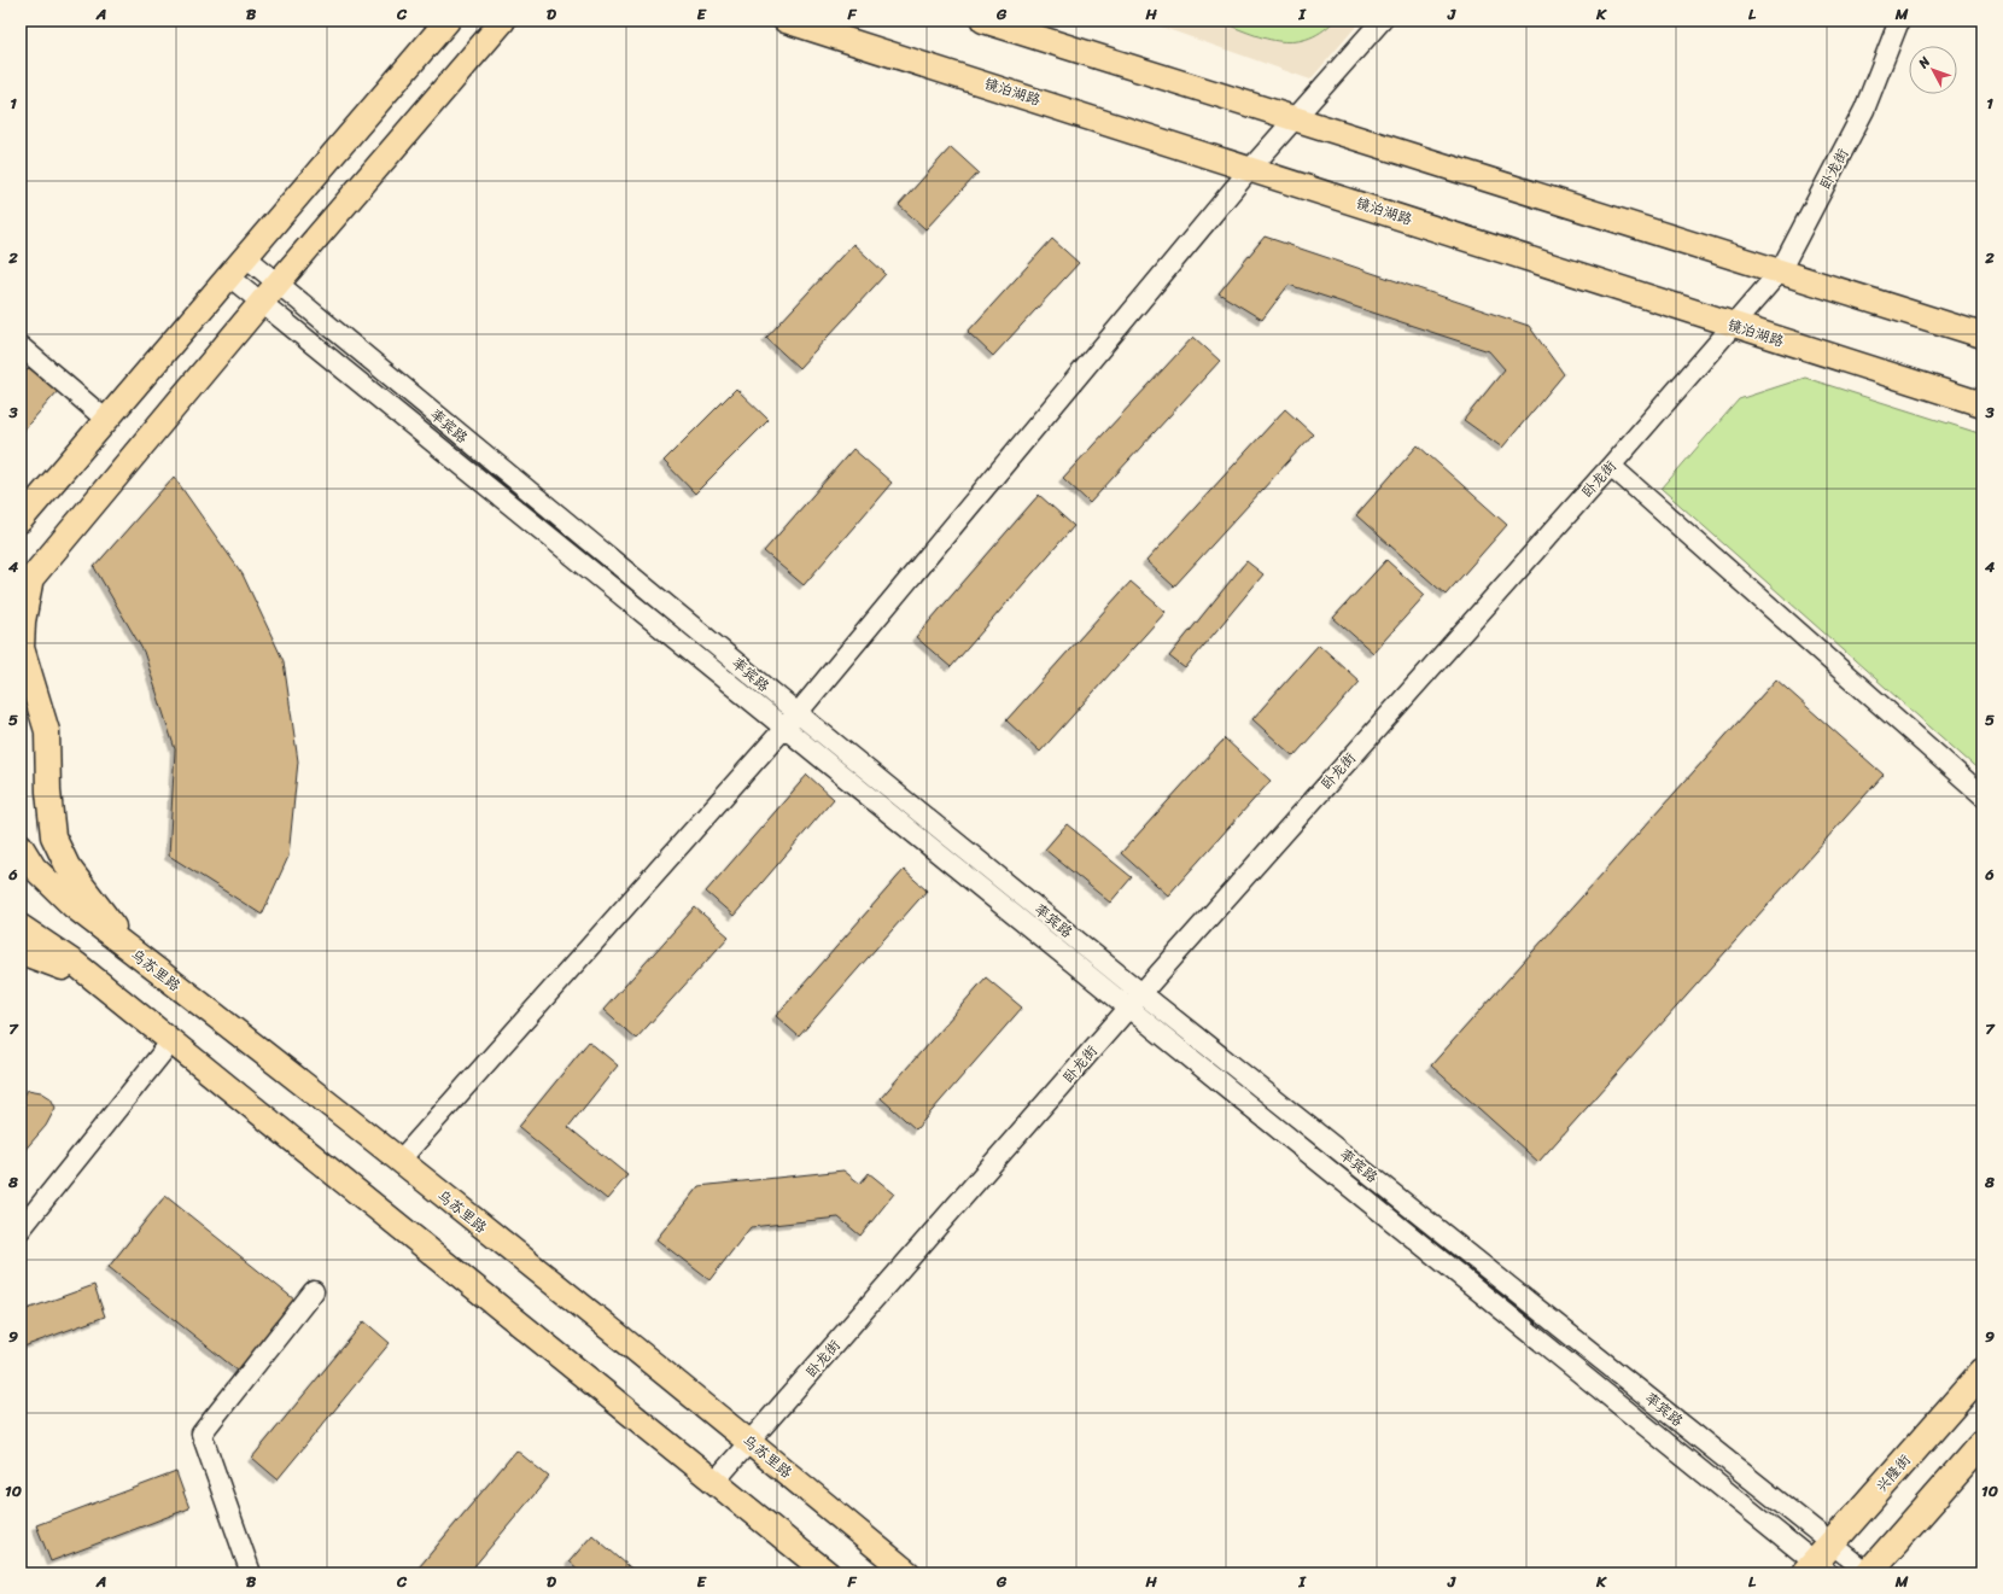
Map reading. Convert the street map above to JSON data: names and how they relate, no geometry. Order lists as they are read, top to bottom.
{
  "streets": {
    "highway": ["兴隆街"],
    "main road": ["镜泊湖路", "乌苏里路"],
    "street": ["卧龙街", "率宾路"]
  },
  "crossings": [
    ["镜泊湖路", "卧龙街"],
    ["卧龙街", "率宾路"],
    ["卧龙街", "乌苏里路"],
    ["率宾路", "兴隆街"]
  ],
  "north": "top left",
  "grid": {
    "columns": [
      "A",
      "B",
      "C",
      "D",
      "E",
      "F",
      "G",
      "H",
      "I",
      "J",
      "K",
      "L",
      "M"
    ],
    "rows": [
      "1",
      "2",
      "3",
      "4",
      "5",
      "6",
      "7",
      "8",
      "9",
      "10"
    ]
  }
}
